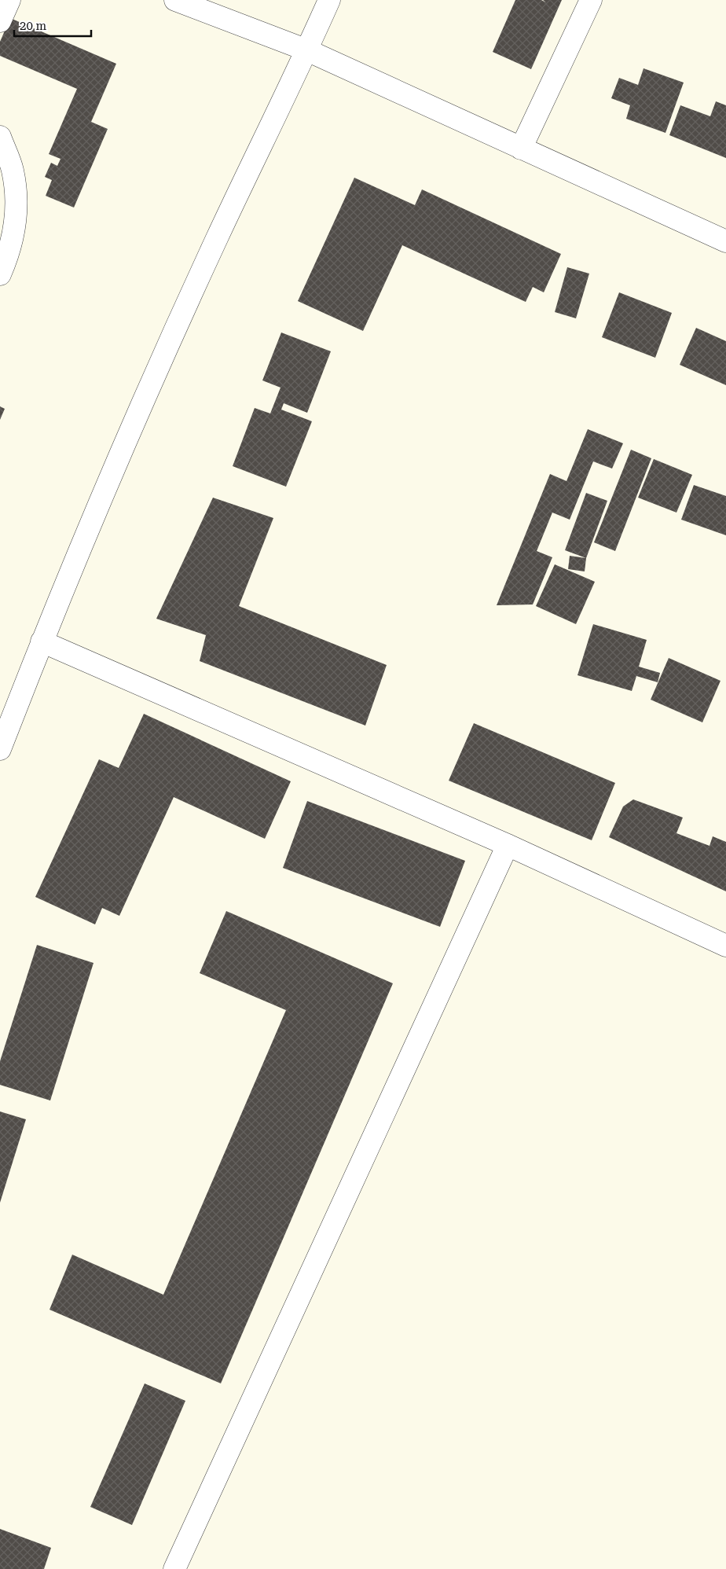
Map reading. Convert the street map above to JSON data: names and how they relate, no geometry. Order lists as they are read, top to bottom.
{
  "scale_bar": "20 m"
}
